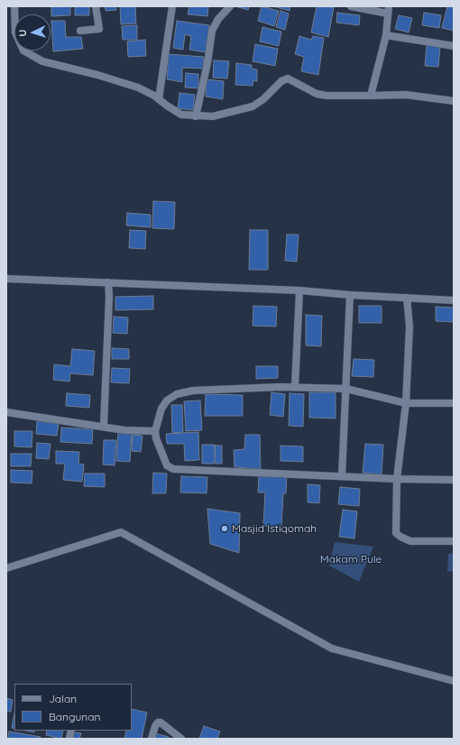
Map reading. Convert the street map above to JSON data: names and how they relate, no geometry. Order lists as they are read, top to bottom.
{
  "parks": ["Makam Pule"],
  "places": ["Masjid Istiqomah"],
  "legend": ["Jalan", "Bangunan"],
  "north": "left"
}
